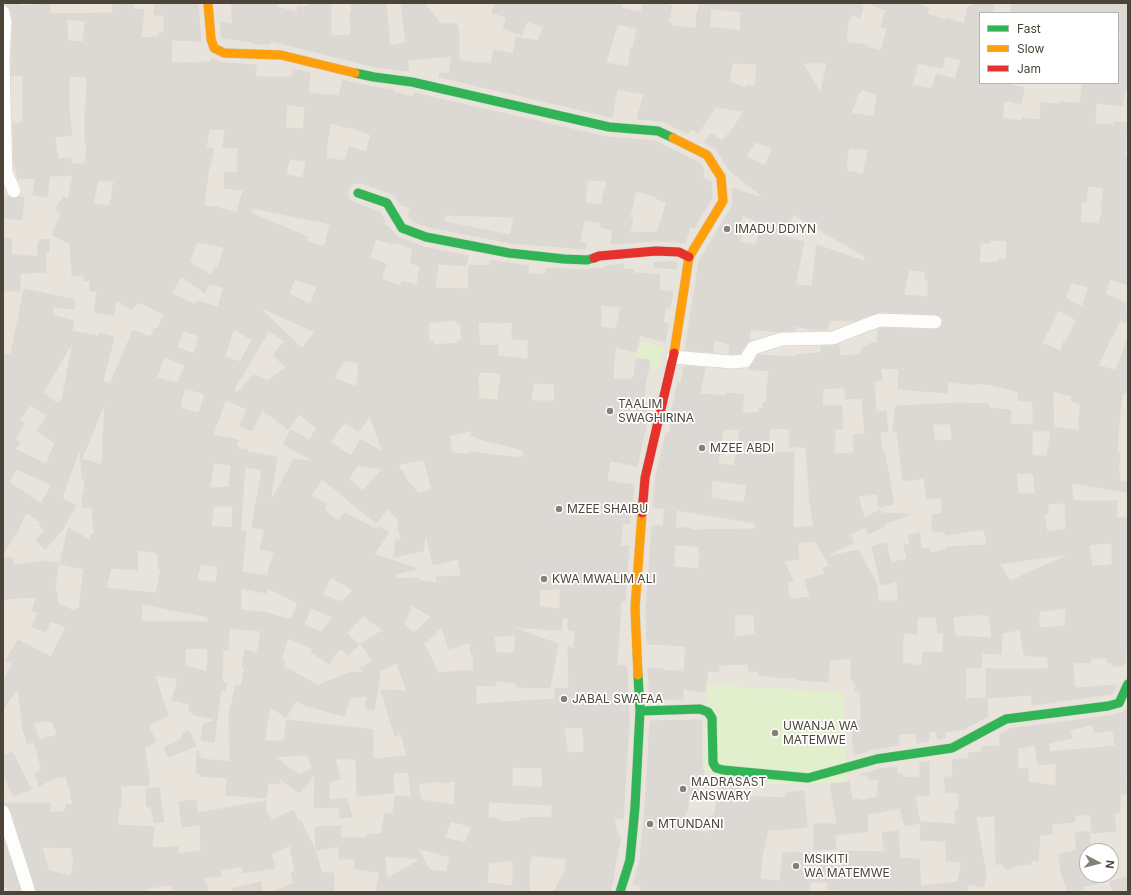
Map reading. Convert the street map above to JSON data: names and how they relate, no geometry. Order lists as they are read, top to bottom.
{
  "places": [
    "IMADU DDIYN",
    "TAALIM SWAGHIRINA",
    "MZEE ABDI",
    "MZEE SHAIBU",
    "KWA MWALIM ALI",
    "JABAL SWAFAA",
    "UWANJA WA MATEMWE",
    "MADRASAST ANSWARY",
    "MTUNDANI",
    "MSIKITI WA MATEMWE"
  ],
  "legend": ["Fast", "Slow", "Jam"],
  "north": "right"
}
